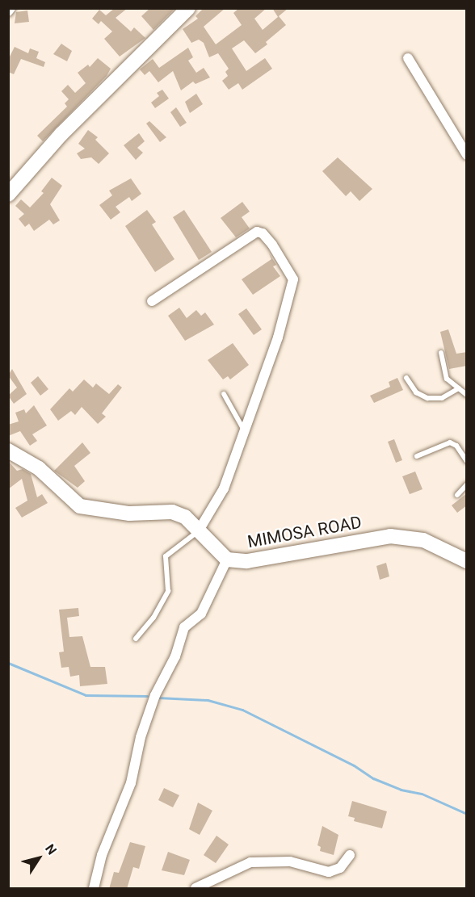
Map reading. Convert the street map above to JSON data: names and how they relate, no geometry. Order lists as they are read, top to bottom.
{
  "streets": {
    "street": ["MIMOSA ROAD"]
  },
  "north": "top right"
}
